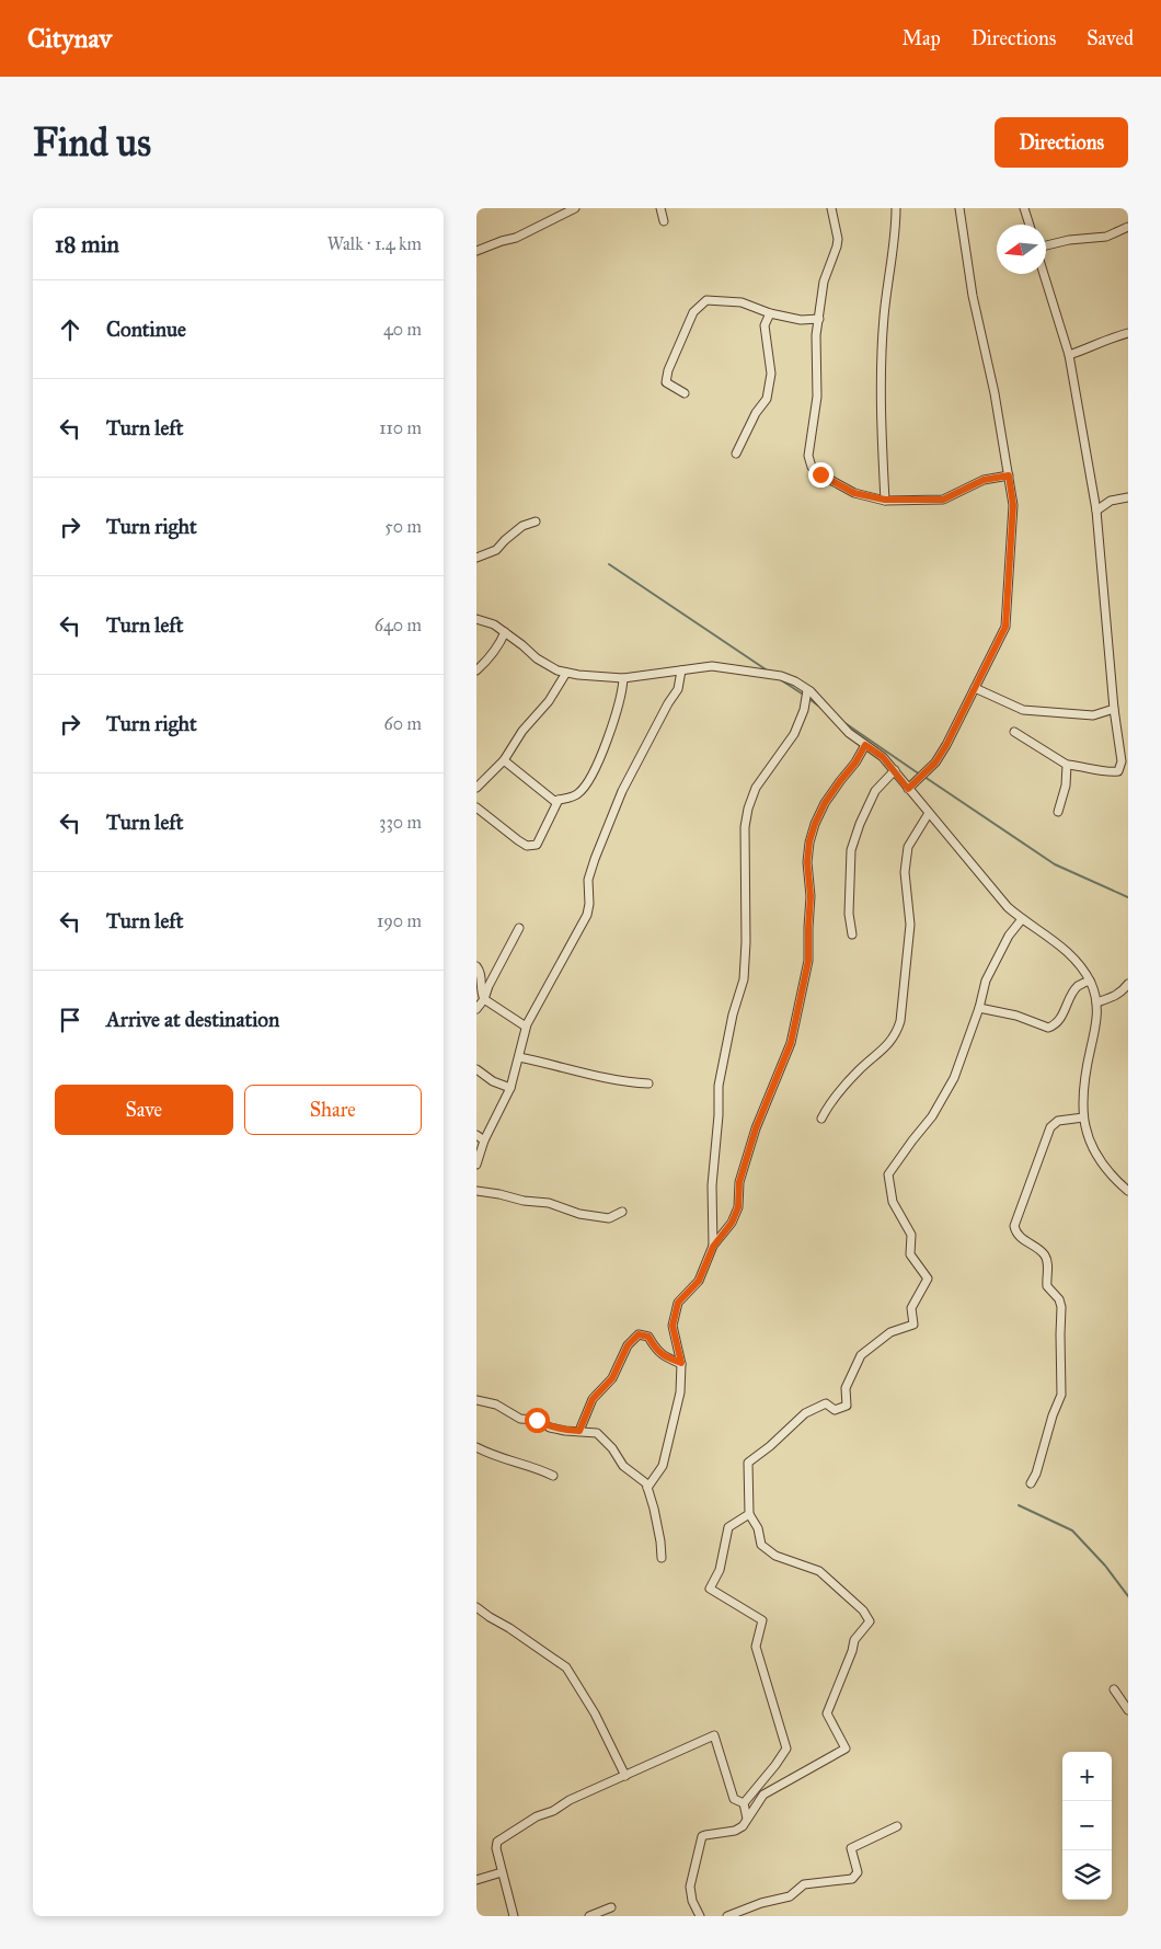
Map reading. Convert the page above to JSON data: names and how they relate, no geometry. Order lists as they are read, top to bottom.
{
  "north": "left",
  "page": {
    "header": "Citynav",
    "nav": ["Map", "Directions", "Saved"],
    "buttons": [
      "Directions",
      ["Save", "Share"]
    ],
    "title": "Find us",
    "heading": ["18 min", "Walk · 1.4 km"],
    "list": [
      ["Continue", "40 m"],
      ["Turn left", "110 m"],
      ["Turn right", "50 m"],
      ["Turn left", "640 m"],
      ["Turn right", "60 m"],
      ["Turn left", "330 m"],
      ["Turn left", "190 m"],
      "Arrive at destination"
    ],
    "map_buttons": ["+", "−"]
  }
}
